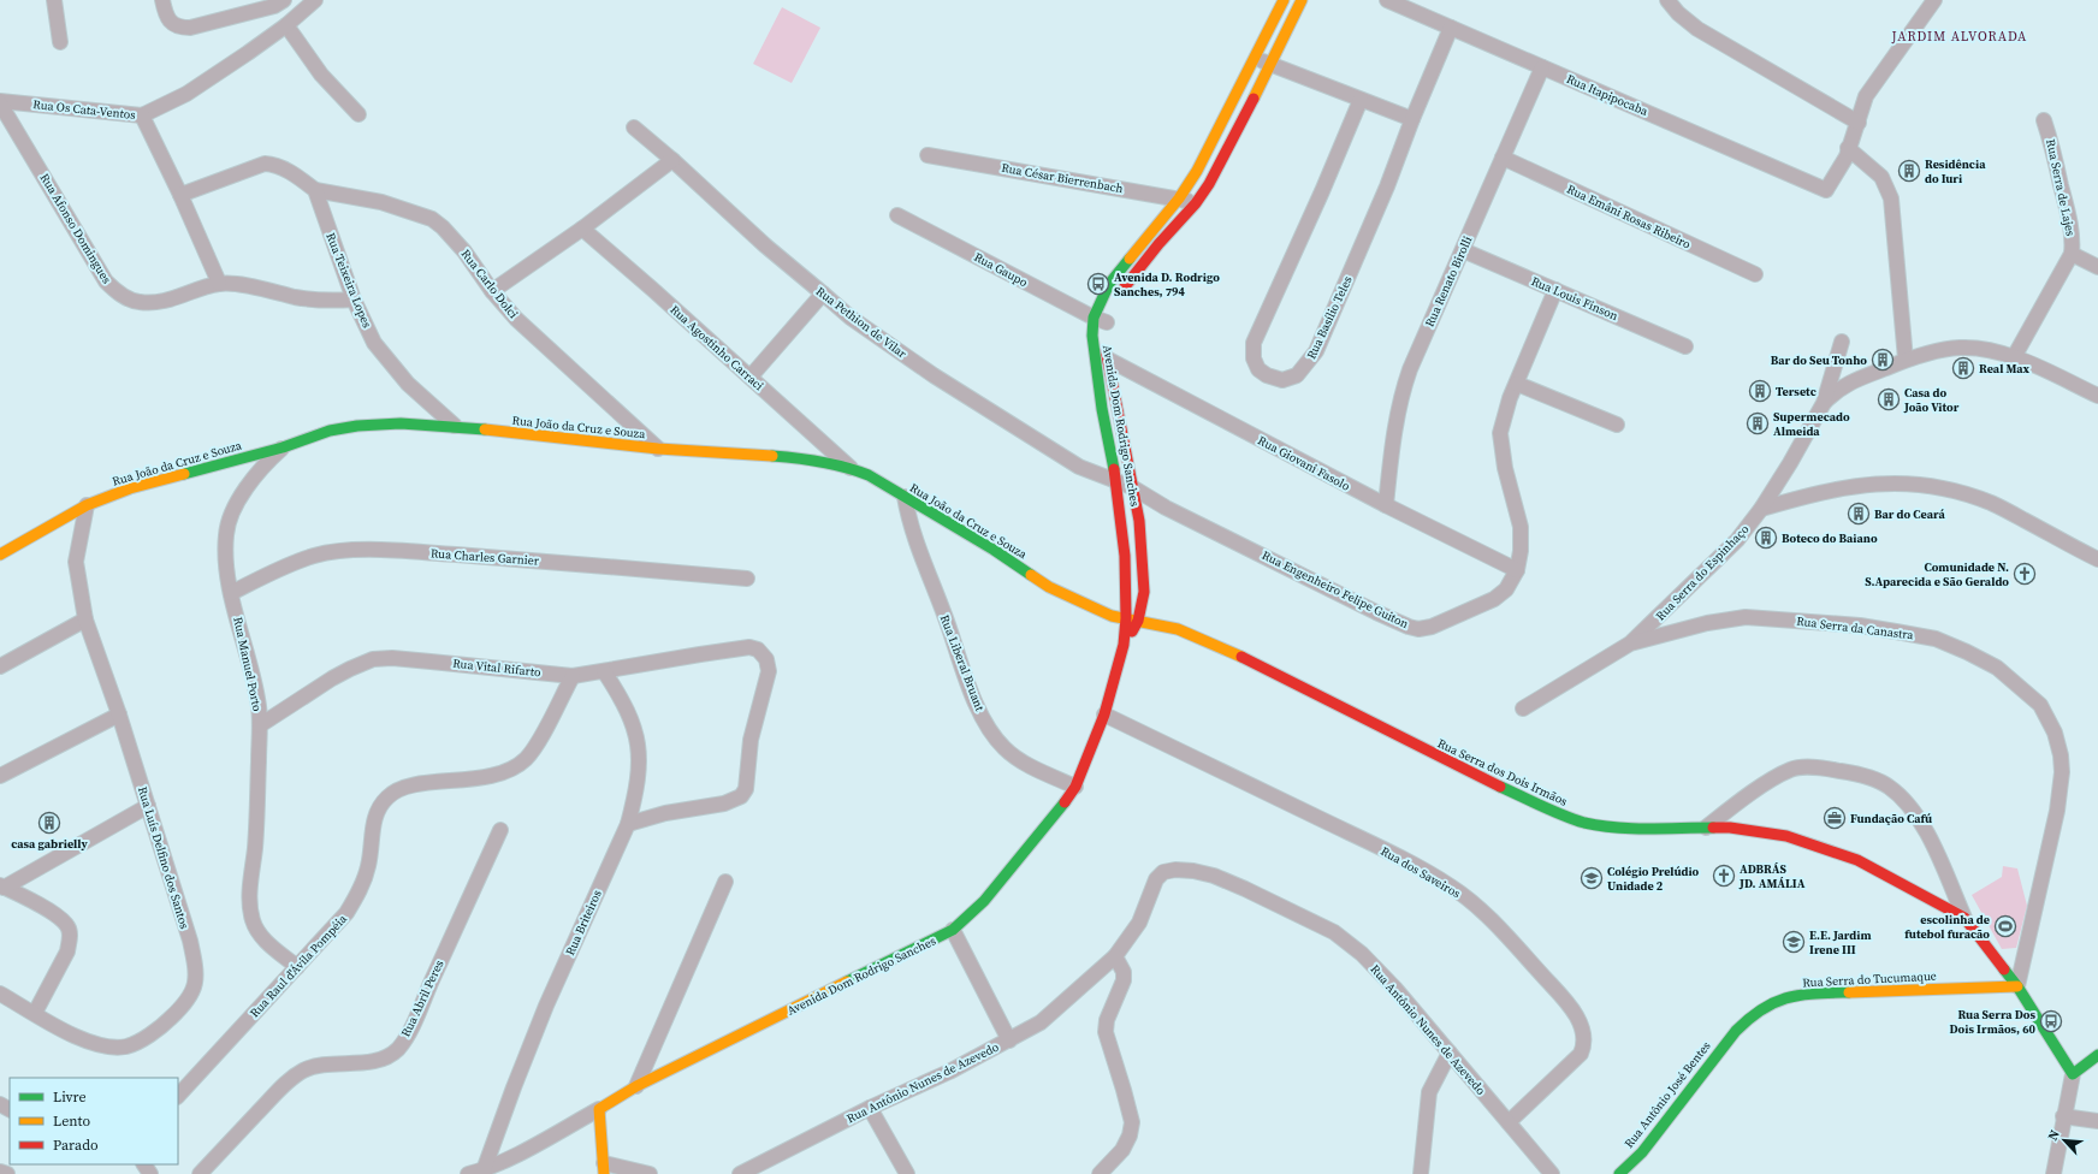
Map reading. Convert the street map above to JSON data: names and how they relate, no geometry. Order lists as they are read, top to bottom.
{
  "streets": {
    "main road": [
      "Avenida Dom Rodrigo Sanches",
      "Rua João da Cruz e Souza",
      "Rua Serra dos Dois Irmãos",
      "Rua Serra do Tucumaque",
      "Rua Antônio José Bentes"
    ],
    "street": [
      "Rua Itapipocaba",
      "Rua Os Cata-Ventos",
      "Rua César Bierrenbach",
      "Rua Serra de Lajes",
      "Rua Emâni Rosas Ribeiro",
      "Rua Afonso Domingues",
      "Rua Gaupo",
      "Rua Teixeira Lopes",
      "Rua Renato Birolli",
      "Rua Carlo Dolci",
      "Rua Louis Finson",
      "Rua Basílio Teles",
      "Rua Pethion de Vilar",
      "Rua Agostinho Carraci",
      "Rua Giovani Fasolo",
      "Rua Charles Garnier",
      "Rua Serra do Espinhaço",
      "Rua Engenheiro Felipe Guiton",
      "Rua Serra da Canastra",
      "Rua Liberal Bruant",
      "Rua Manuel Porto",
      "Rua Vital Rifarto",
      "Rua Luís Delfino dos Santos",
      "Rua dos Saveiros",
      "Rua Briteiros",
      "Rua Raul d'Ávila Pompéia",
      "Rua Abril Peres",
      "Rua Antônio Nunes de Azevedo"
    ]
  },
  "crossings": [
    ["Rua Itapipocaba", "Rua Renato Birolli"],
    ["Rua Itapipocaba", "Rua Basílio Teles"],
    ["Rua Os Cata-Ventos", "Rua Afonso Domingues"],
    ["Rua Emâni Rosas Ribeiro", "Rua Renato Birolli"],
    ["Rua Afonso Domingues", "Rua Teixeira Lopes"],
    ["Rua Gaupo", "Avenida Dom Rodrigo Sanches"],
    ["Rua Gaupo", "Rua Giovani Fasolo"],
    ["Rua Teixeira Lopes", "Rua Carlo Dolci"],
    ["Rua Teixeira Lopes", "Rua João da Cruz e Souza"],
    ["Rua Renato Birolli", "Rua Louis Finson"],
    ["Rua Renato Birolli", "Rua Giovani Fasolo"],
    ["Rua Carlo Dolci", "Rua João da Cruz e Souza"],
    ["Rua Louis Finson", "Rua Engenheiro Felipe Guiton"],
    ["Rua Pethion de Vilar", "Avenida Dom Rodrigo Sanches"],
    ["Rua Pethion de Vilar", "Rua Engenheiro Felipe Guiton"],
    ["Rua Agostinho Carraci", "Rua João da Cruz e Souza"],
    ["Avenida Dom Rodrigo Sanches", "Rua João da Cruz e Souza"],
    ["Avenida Dom Rodrigo Sanches", "Rua Giovani Fasolo"],
    ["Avenida Dom Rodrigo Sanches", "Rua Engenheiro Felipe Guiton"],
    ["Avenida Dom Rodrigo Sanches", "Rua Liberal Bruant"],
    ["Avenida Dom Rodrigo Sanches", "Rua Serra dos Dois Irmãos"],
    ["Avenida Dom Rodrigo Sanches", "Rua dos Saveiros"],
    ["Avenida Dom Rodrigo Sanches", "Rua Briteiros"],
    ["Rua João da Cruz e Souza", "Rua Liberal Bruant"],
    ["Rua João da Cruz e Souza", "Rua Manuel Porto"],
    ["Rua João da Cruz e Souza", "Rua Serra dos Dois Irmãos"],
    ["Rua João da Cruz e Souza", "Rua Luís Delfino dos Santos"],
    ["Rua Giovani Fasolo", "Rua Engenheiro Felipe Guiton"],
    ["Rua Charles Garnier", "Rua Manuel Porto"],
    ["Rua Serra do Espinhaço", "Rua Serra da Canastra"],
    ["Rua Serra da Canastra", "Rua Serra dos Dois Irmãos"],
    ["Rua Serra da Canastra", "Rua Serra do Tucumaque"],
    ["Rua Manuel Porto", "Rua Vital Rifarto"],
    ["Rua Manuel Porto", "Rua Raul d'Ávila Pompéia"],
    ["Rua Vital Rifarto", "Rua Briteiros"],
    ["Rua Vital Rifarto", "Rua Raul d'Ávila Pompéia"],
    ["Rua Serra dos Dois Irmãos", "Rua Serra do Tucumaque"],
    ["Rua dos Saveiros", "Rua Antônio Nunes de Azevedo"],
    ["Rua Serra do Tucumaque", "Rua Antônio José Bentes"]
  ],
  "districts": ["JARDIM ALVORADA"],
  "places": {
    "building": [
      "Residência do Iuri",
      "Bar do Seu Tonho",
      "Real Max",
      "Tersetc",
      "Casa do João Vitor",
      "Supermecado Almeida",
      "Bar do Ceará",
      "Boteco do Baiano",
      "casa gabrielly"
    ],
    "bus stop": ["Avenida D. Rodrigo Sanches, 794", "Rua Serra Dos Dois Irmãos, 60"],
    "church": ["Comunidade N. S.Aparecida e São Geraldo", "ADBRÁS JD. AMÁLIA"],
    "office": ["Fundação Cafú"],
    "school or university": ["Colégio Prelúdio Unidade 2", "E.E. Jardim Irene III"],
    "sports": ["escolinha de futebol furacão"]
  },
  "legend": ["Livre", "Lento", "Parado"],
  "north": "top left"
}
